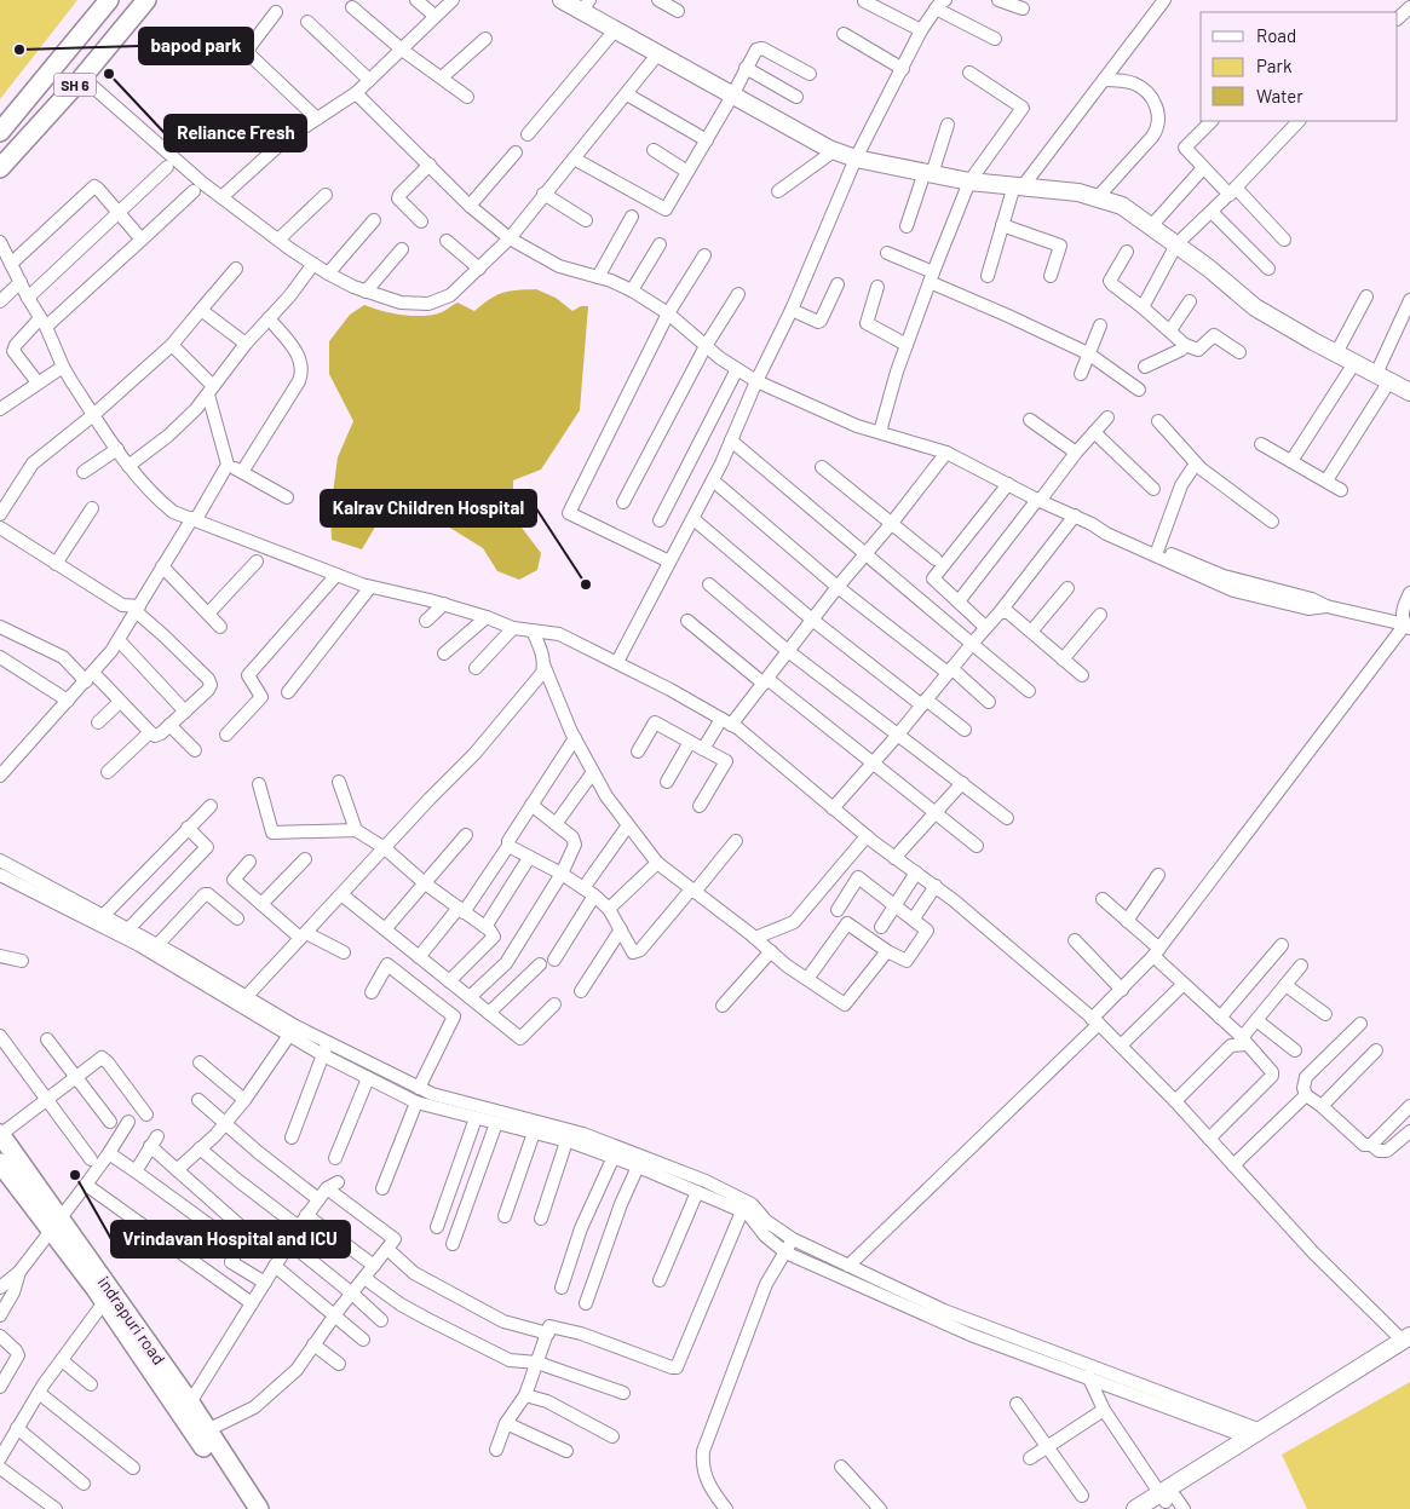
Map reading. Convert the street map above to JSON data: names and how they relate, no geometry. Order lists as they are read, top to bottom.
{
  "streets": {
    "main road": ["SH 6", "indrapuri road"]
  },
  "places": [
    "bapod park",
    "Reliance Fresh",
    "Kalrav Children Hospital",
    "Vrindavan Hospital and ICU"
  ],
  "legend": ["Road", "Park", "Water"]
}
